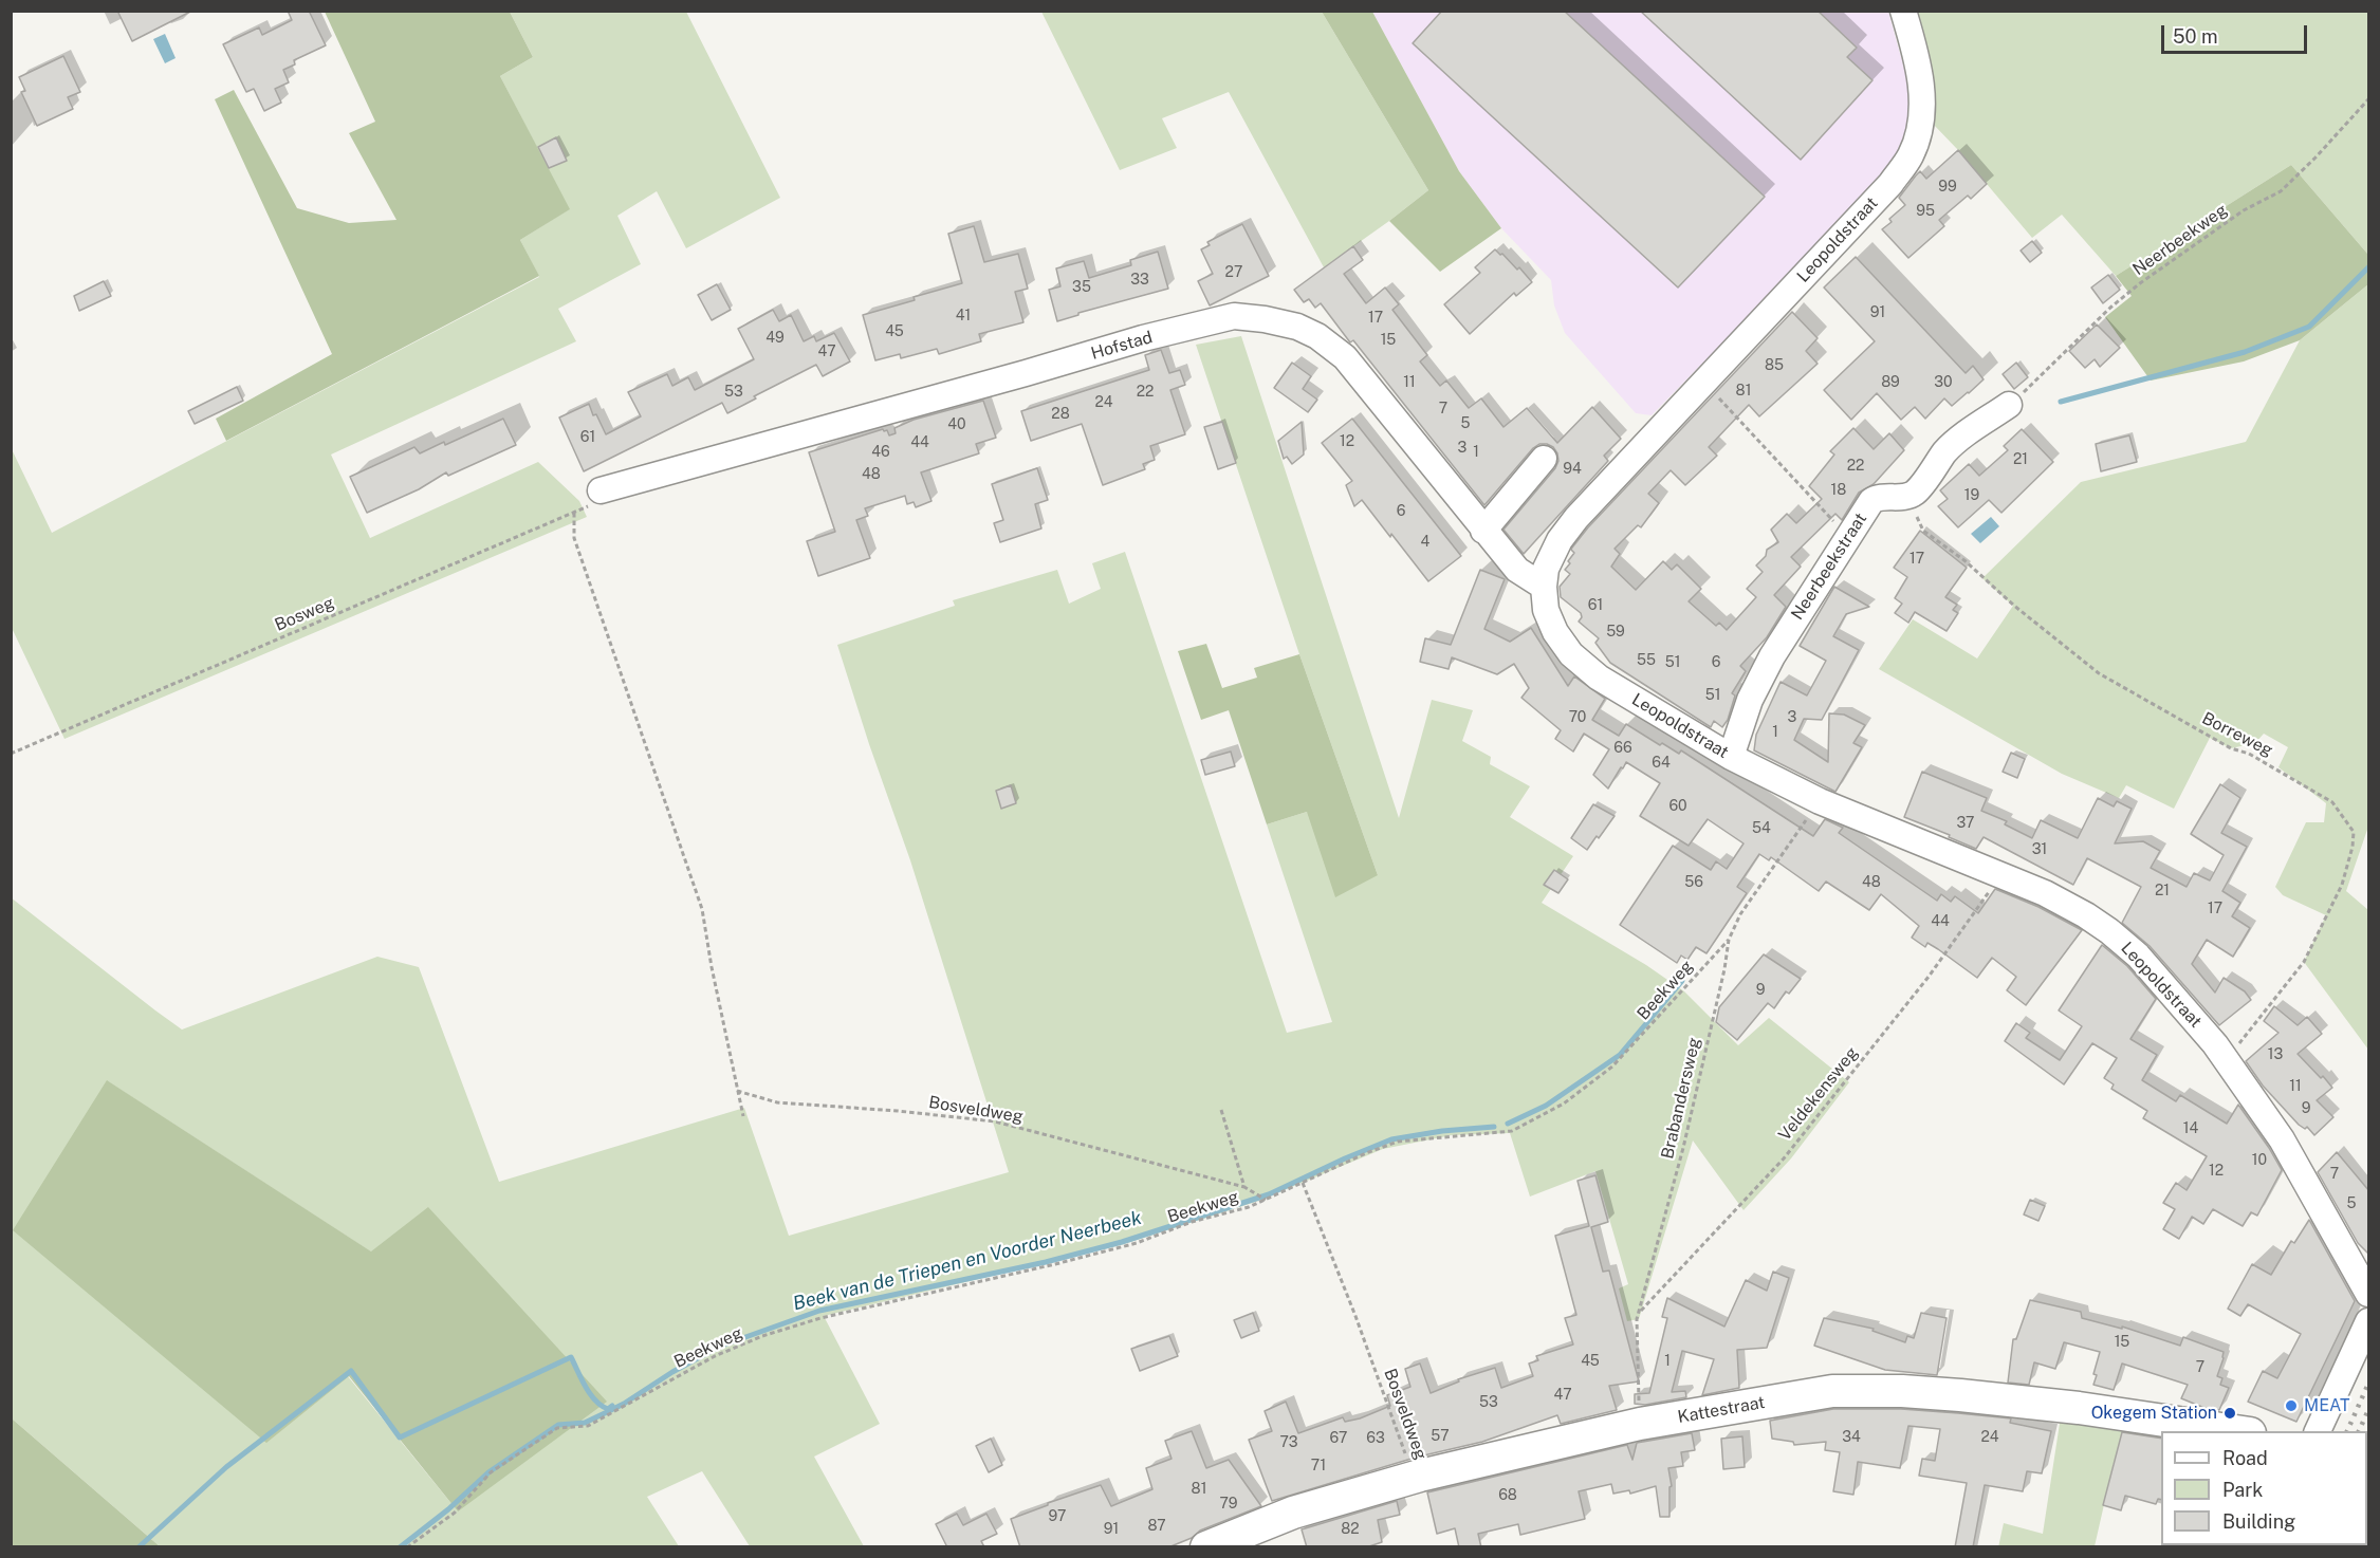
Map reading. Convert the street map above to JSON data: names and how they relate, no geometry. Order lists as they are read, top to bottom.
{
  "streets": {
    "main road": ["Kattestraat"],
    "street": ["Leopoldstraat", "Hofstad", "Neerbeekstraat"],
    "path": [
      "Neerbeekweg",
      "Bosweg",
      "Borreweg",
      "Beekweg",
      "Veldekensweg",
      "Brabandersweg",
      "Bosveldweg"
    ]
  },
  "crossings": [
    ["Leopoldstraat", "Hofstad"],
    ["Leopoldstraat", "Neerbeekstraat"],
    ["Leopoldstraat", "Borreweg"],
    ["Leopoldstraat", "Veldekensweg"],
    ["Leopoldstraat", "Brabandersweg"],
    ["Hofstad", "Bosweg"],
    ["Neerbeekstraat", "Borreweg"],
    ["Beekweg", "Brabandersweg"],
    ["Beekweg", "Bosveldweg"],
    ["Veldekensweg", "Brabandersweg"],
    ["Brabandersweg", "Kattestraat"],
    ["Bosveldweg", "Kattestraat"]
  ],
  "water": ["Beek van de Triepen en Voorder Neerbeek"],
  "places": ["MEAT", "Okegem Station"],
  "house_numbers": [
    "99",
    "95",
    "27",
    "33",
    "35",
    "91",
    "41",
    "17",
    "45",
    "49",
    "15",
    "47",
    "85",
    "11",
    "89",
    "30",
    "81",
    "53",
    "22",
    "24",
    "7",
    "28",
    "5",
    "40",
    "61",
    "12",
    "44",
    "3",
    "46",
    "1",
    "21",
    "22",
    "94",
    "48",
    "18",
    "19",
    "6",
    "4",
    "17",
    "61",
    "59",
    "55",
    "51",
    "6",
    "51",
    "70",
    "3",
    "1",
    "66",
    "64",
    "60",
    "37",
    "54",
    "31",
    "56",
    "48",
    "21",
    "17",
    "44",
    "9",
    "13",
    "11",
    "9",
    "14",
    "10",
    "12",
    "7",
    "5",
    "15",
    "45",
    "1",
    "7",
    "47",
    "53",
    "57",
    "34",
    "24",
    "67",
    "63",
    "73",
    "71",
    "81",
    "68",
    "79",
    "97",
    "87",
    "91",
    "82"
  ],
  "legend": ["Road", "Park", "Building"],
  "scale_bar": "50 m"
}
